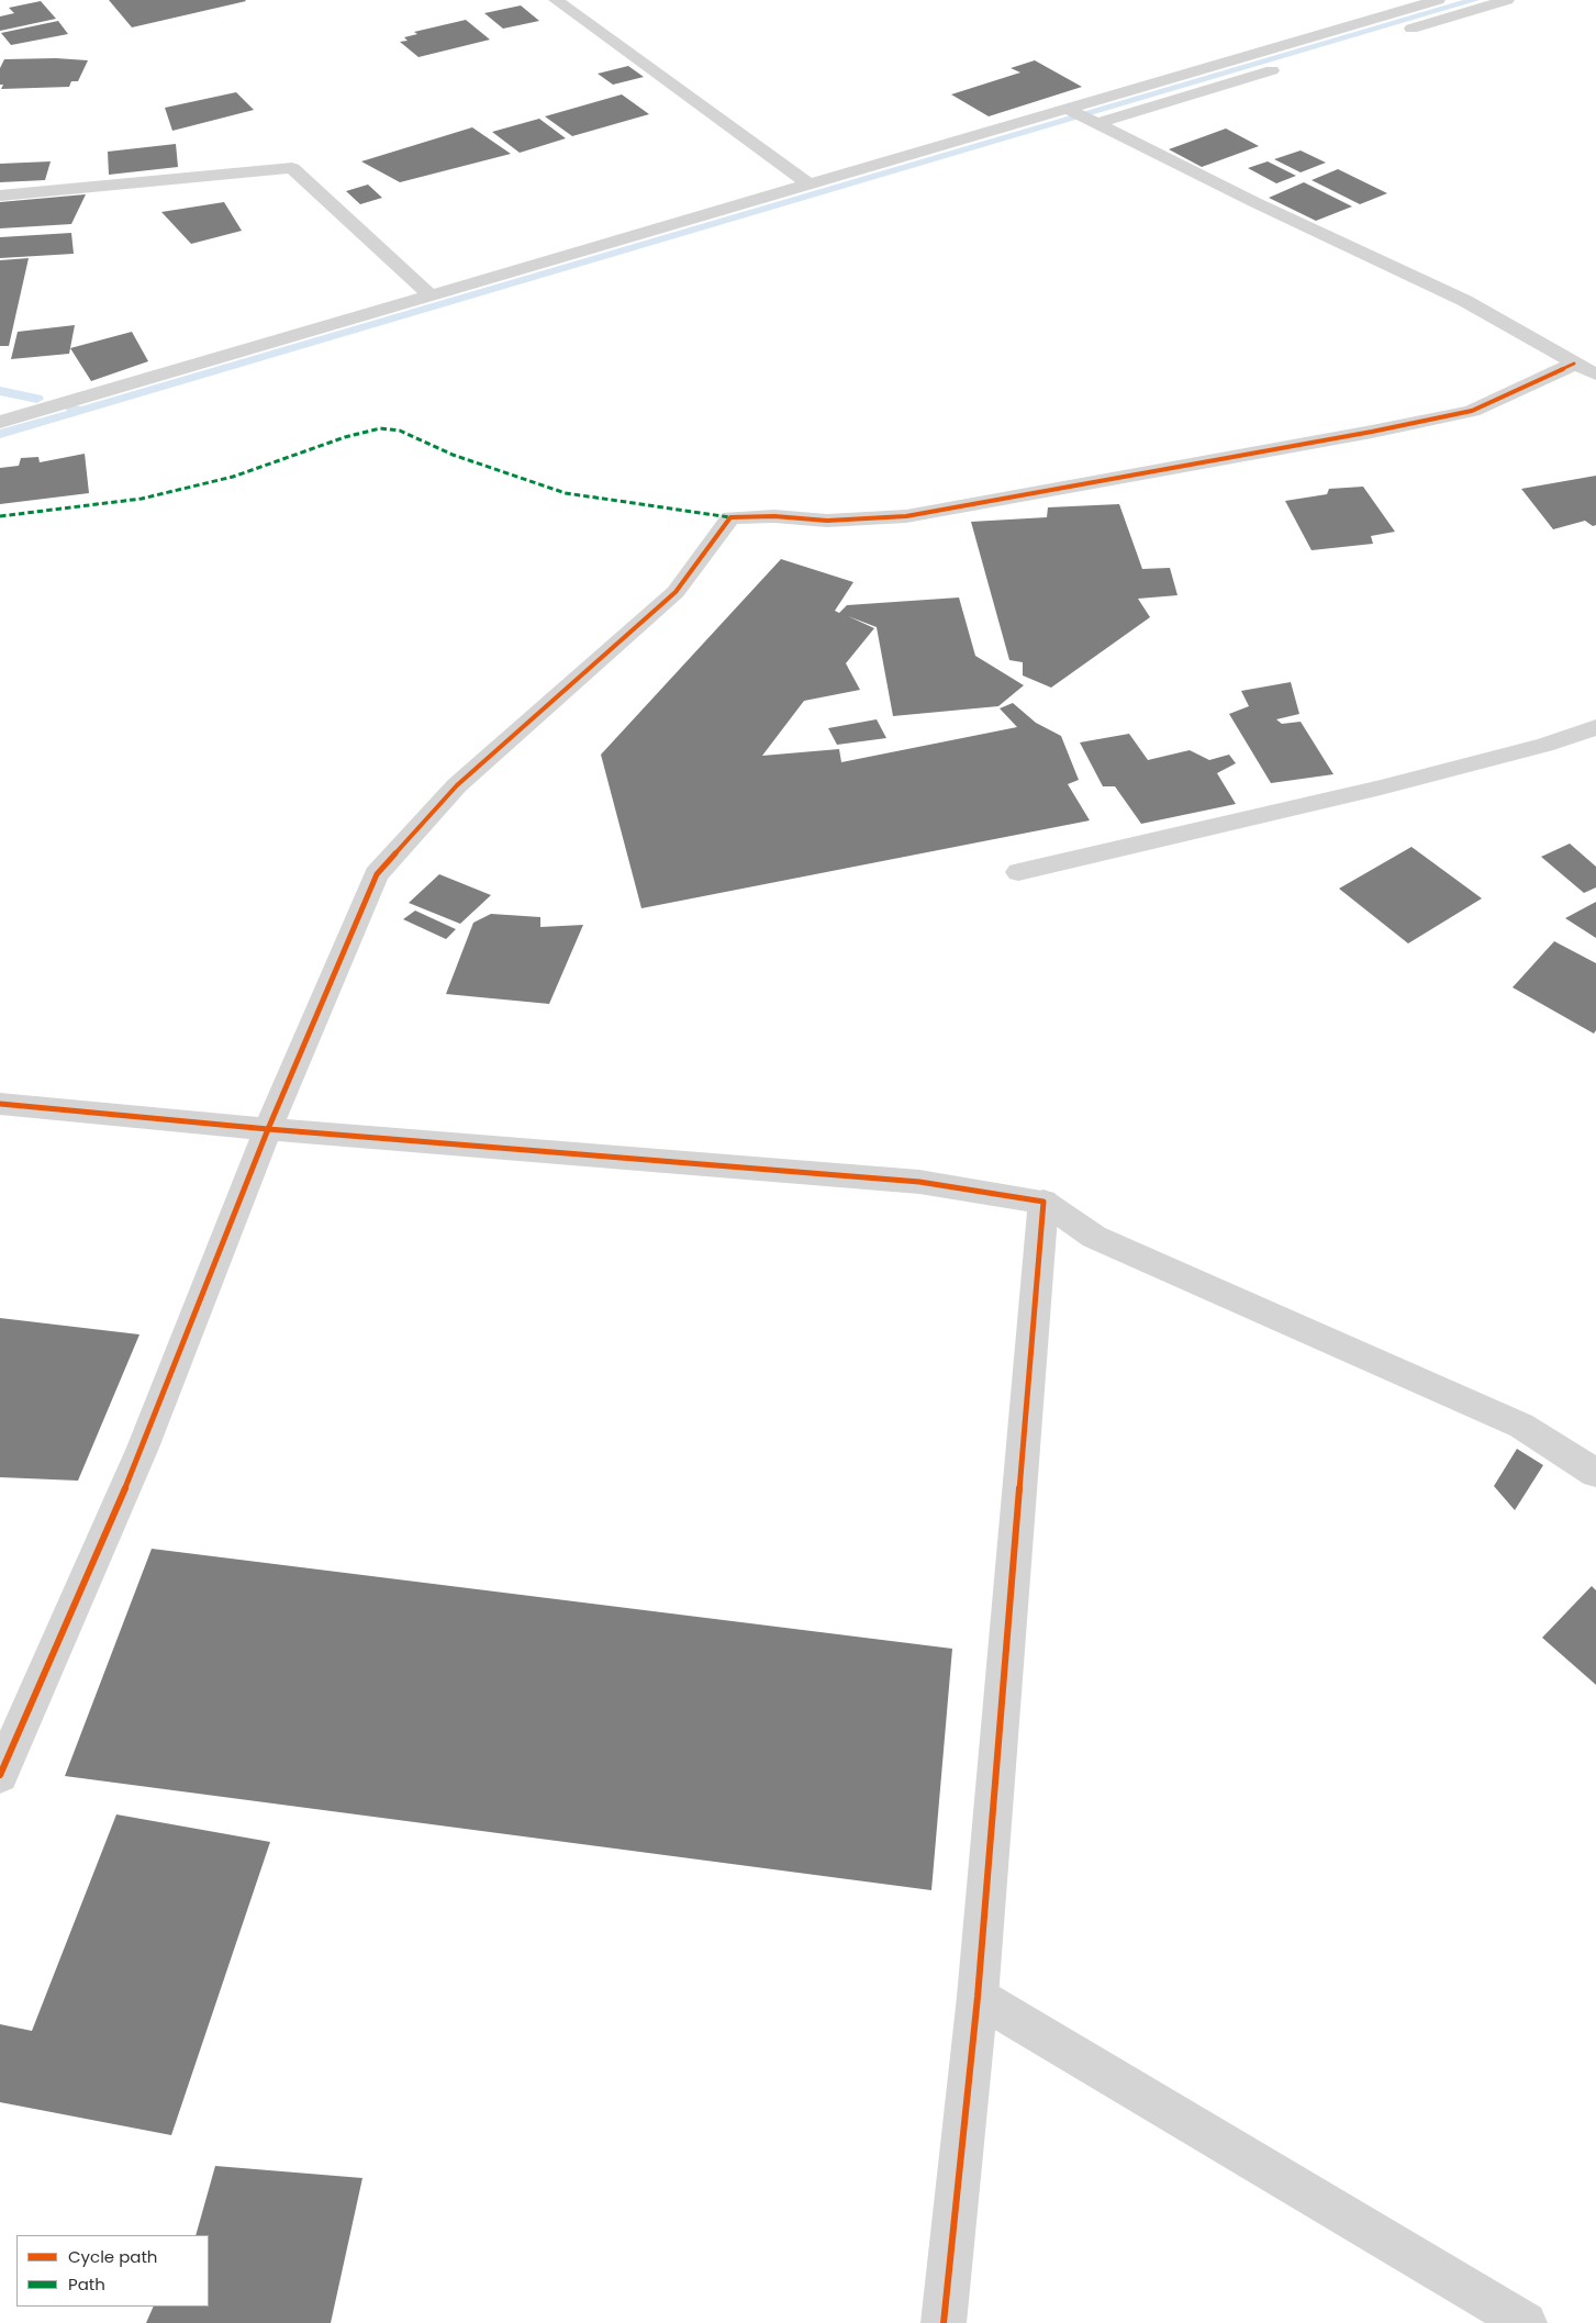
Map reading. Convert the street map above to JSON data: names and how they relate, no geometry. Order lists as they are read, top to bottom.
{
  "legend": ["Cycle path", "Path"]
}
